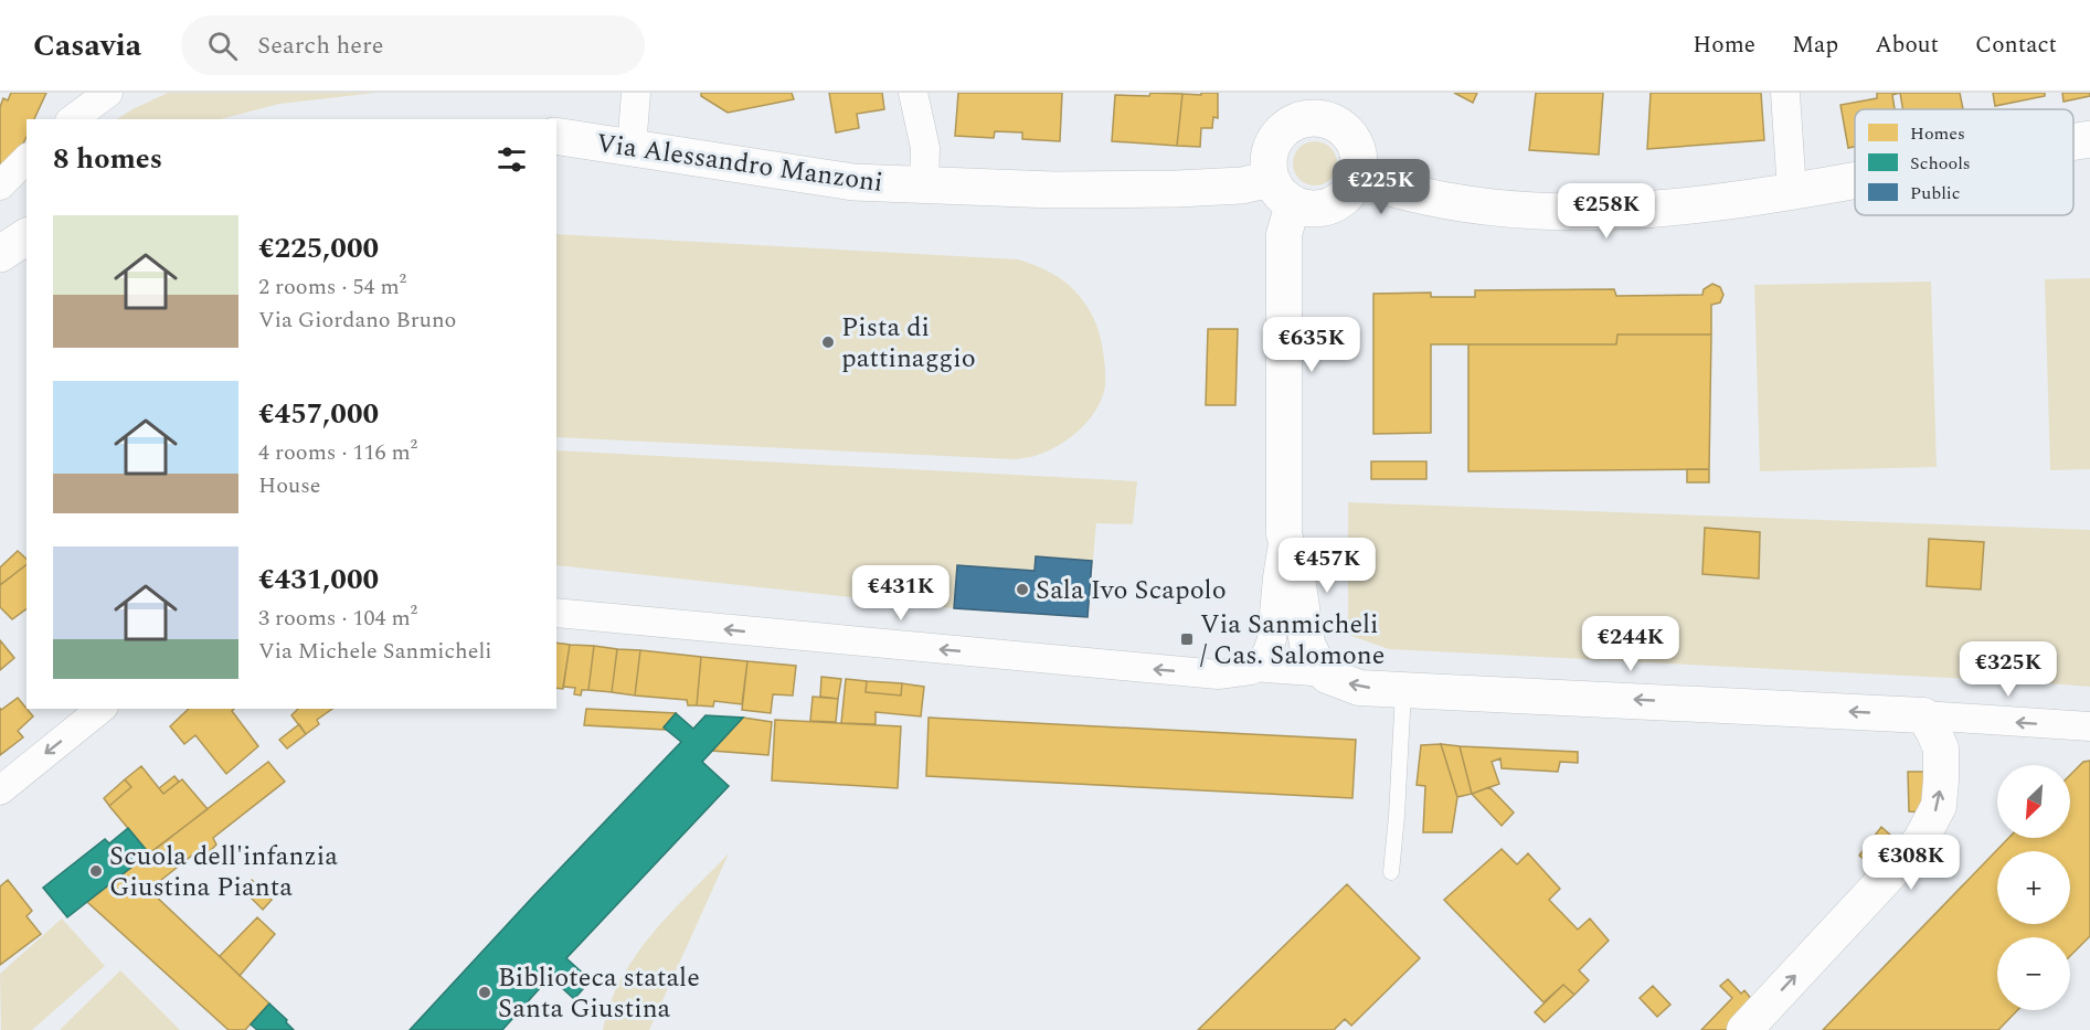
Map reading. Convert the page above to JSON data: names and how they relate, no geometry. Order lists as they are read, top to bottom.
{
  "streets": {
    "main road": ["Via Alessandro Manzoni"]
  },
  "places": {
    "other": [
      "Pista di pattinaggio",
      "Sala Ivo Scapolo",
      "Scuola dell'infanzia Giustina Pianta",
      "Biblioteca statale Santa Giustina"
    ],
    "transit": ["Via Sanmicheli / Cas. Salomone"]
  },
  "legend": ["Homes", "Schools", "Public"],
  "north": "bottom left",
  "page": {
    "header": "Casavia",
    "search": "Search here",
    "nav": [
      "Home",
      "Map",
      "About",
      "Contact"
    ],
    "heading": "8 homes",
    "price": [
      "€225K",
      "€258K",
      "€635K",
      "€457K",
      "€431K",
      "€244K",
      "€325K",
      "€308K"
    ],
    "list": [
      {
        "name": "€225,000",
        "note": "2 rooms · 54 m² · Via Giordano Bruno"
      },
      {
        "name": "€457,000",
        "note": "4 rooms · 116 m² · House"
      },
      {
        "name": "€431,000",
        "note": "3 rooms · 104 m² · Via Michele Sanmicheli"
      }
    ],
    "map_buttons": ["+", "−"]
  }
}
